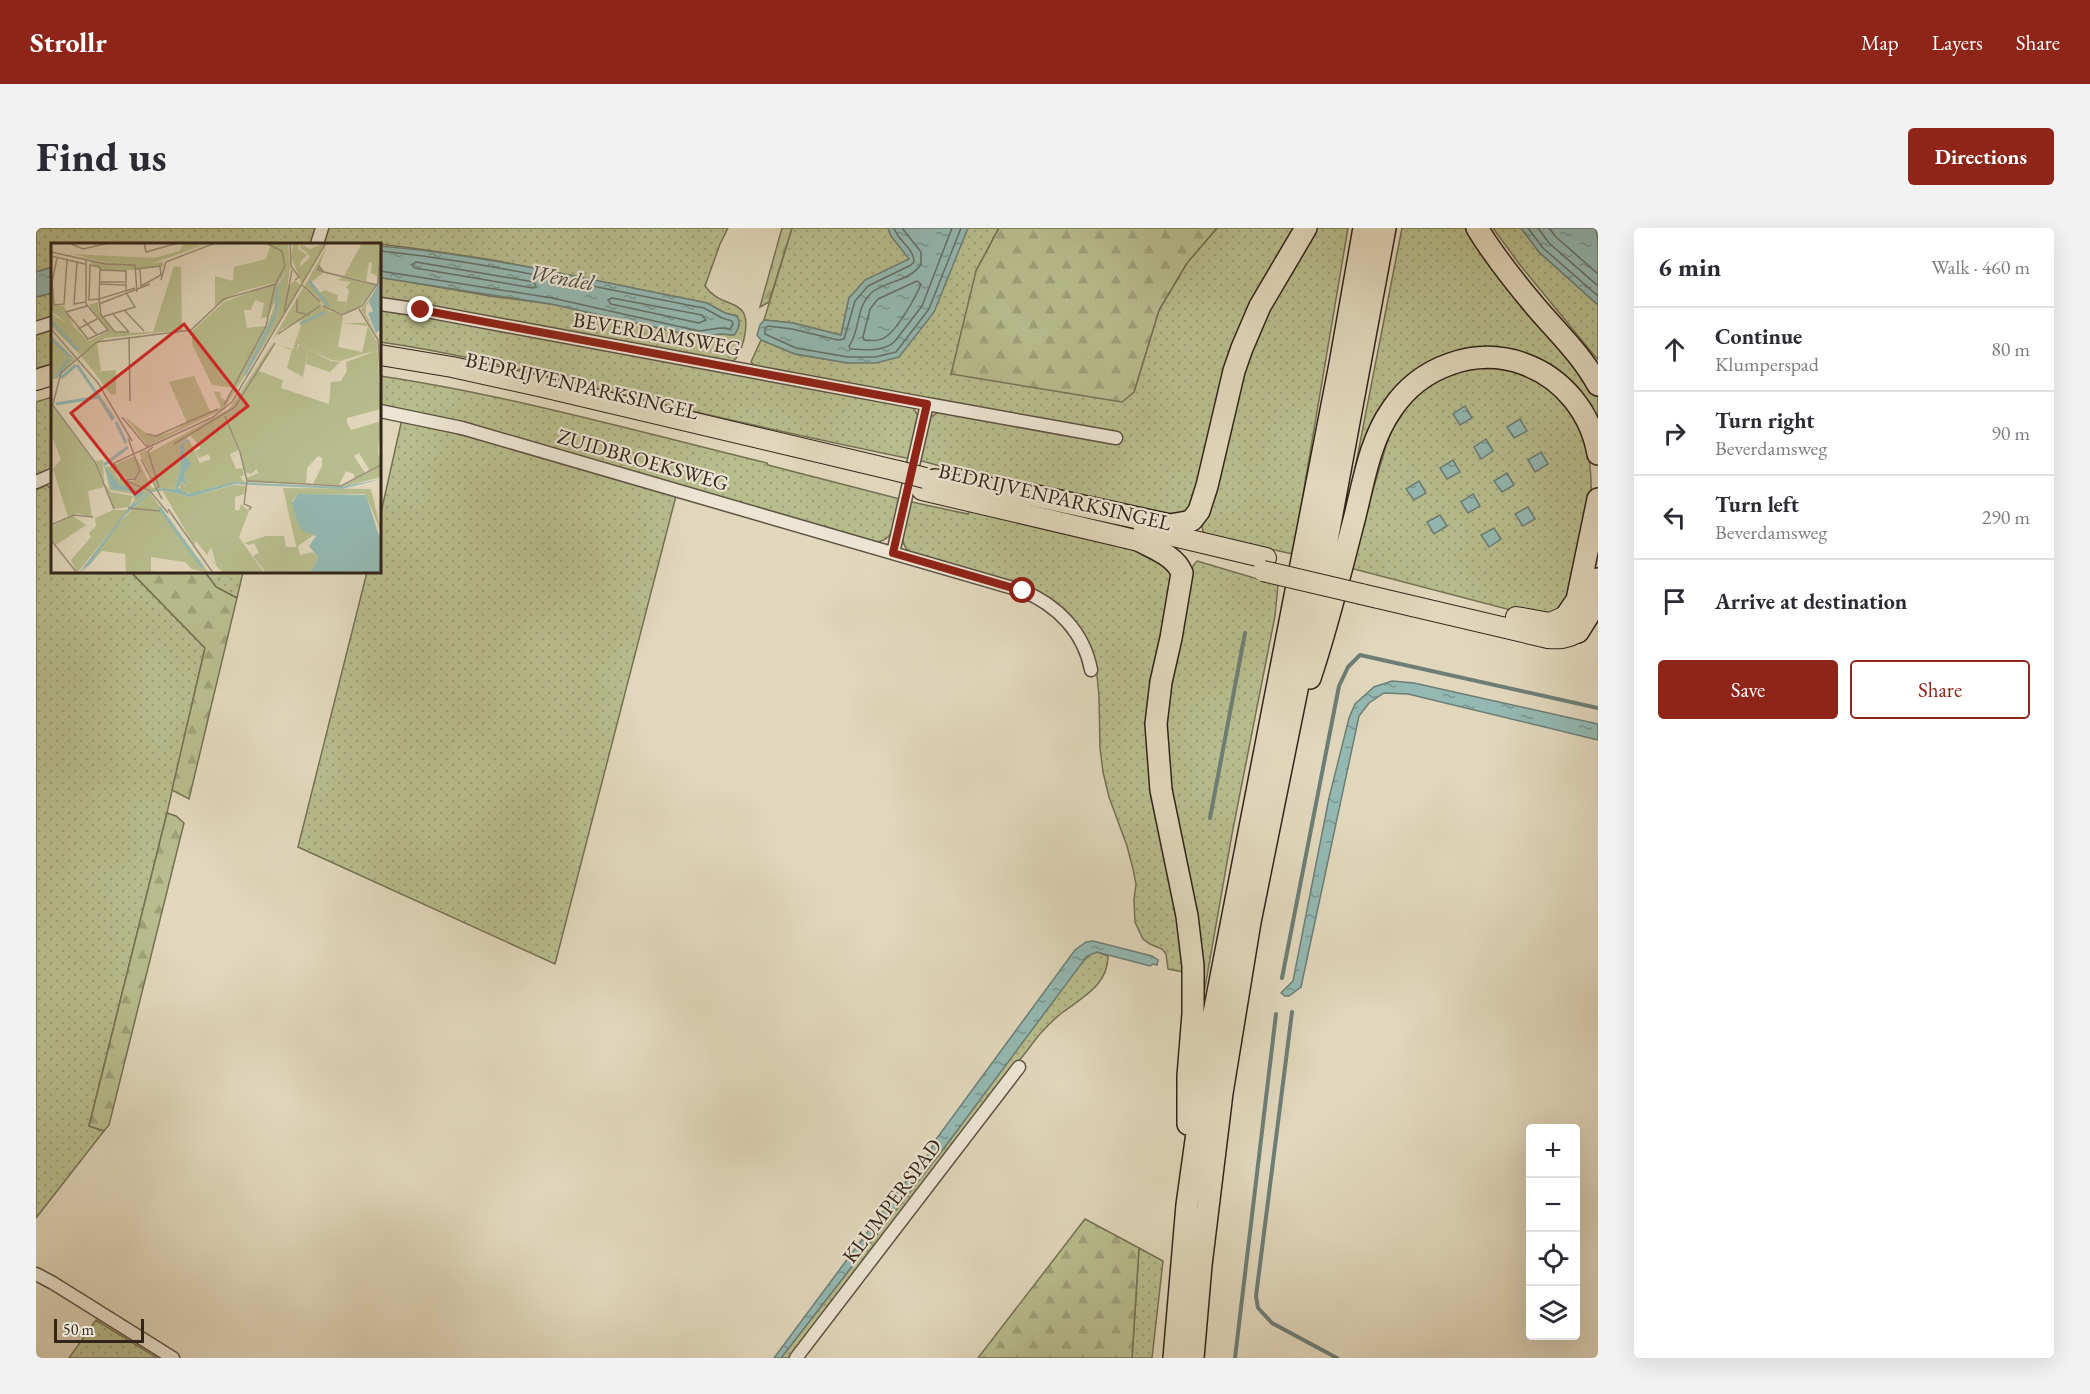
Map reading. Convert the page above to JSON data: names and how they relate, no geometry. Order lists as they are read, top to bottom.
{
  "streets": {
    "highway": ["BEDRIJVENPARKSINGEL"],
    "street": ["BEVERDAMSWEG", "ZUIDBROEKSWEG", "KLUMPERSPAD"]
  },
  "water": ["Wendel"],
  "scale_bar": "50 m",
  "page": {
    "header": "Strollr",
    "nav": ["Map", "Layers", "Share"],
    "buttons": [
      "Directions",
      ["Save", "Share"]
    ],
    "title": "Find us",
    "heading": ["6 min", "Walk · 460 m"],
    "list": [
      ["Continue", "Klumperspad", "80 m"],
      ["Turn right", "Beverdamsweg", "90 m"],
      ["Turn left", "Beverdamsweg", "290 m"],
      "Arrive at destination"
    ],
    "map_buttons": ["+", "−"],
    "scale": "50 m"
  }
}
